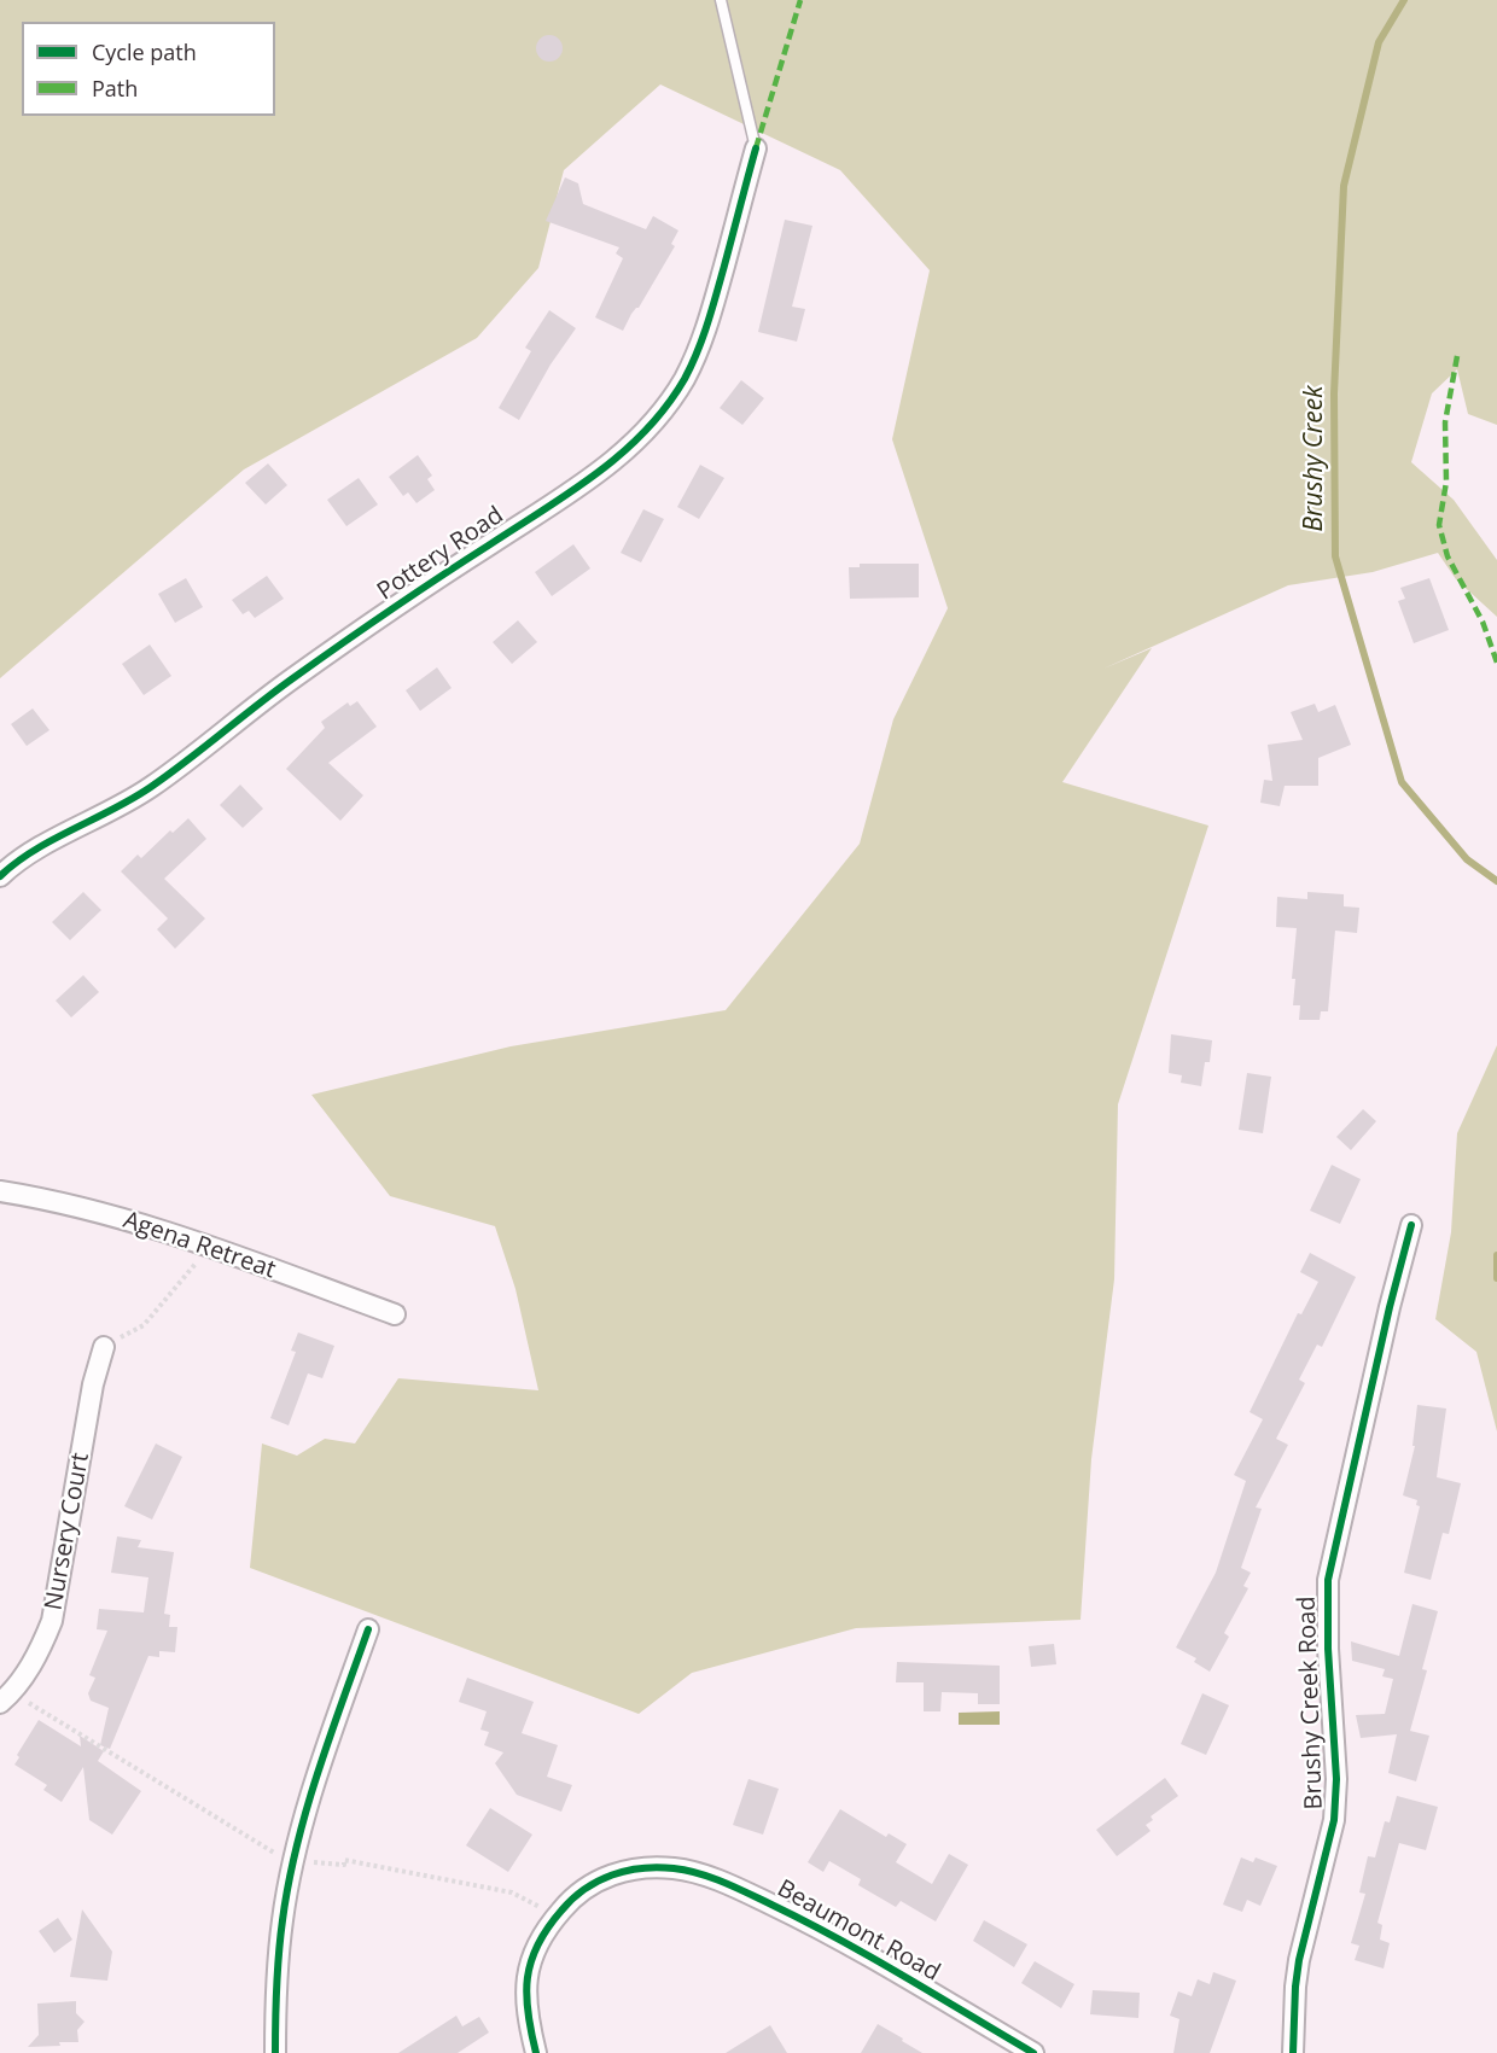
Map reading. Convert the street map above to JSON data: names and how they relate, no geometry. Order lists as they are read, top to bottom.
{
  "streets": {
    "street": [
      "Pottery Road",
      "Agena Retreat",
      "Nursery Court",
      "Brushy Creek Road",
      "Beaumont Road"
    ]
  },
  "water": ["Brushy Creek"],
  "legend": ["Cycle path", "Path"]
}
